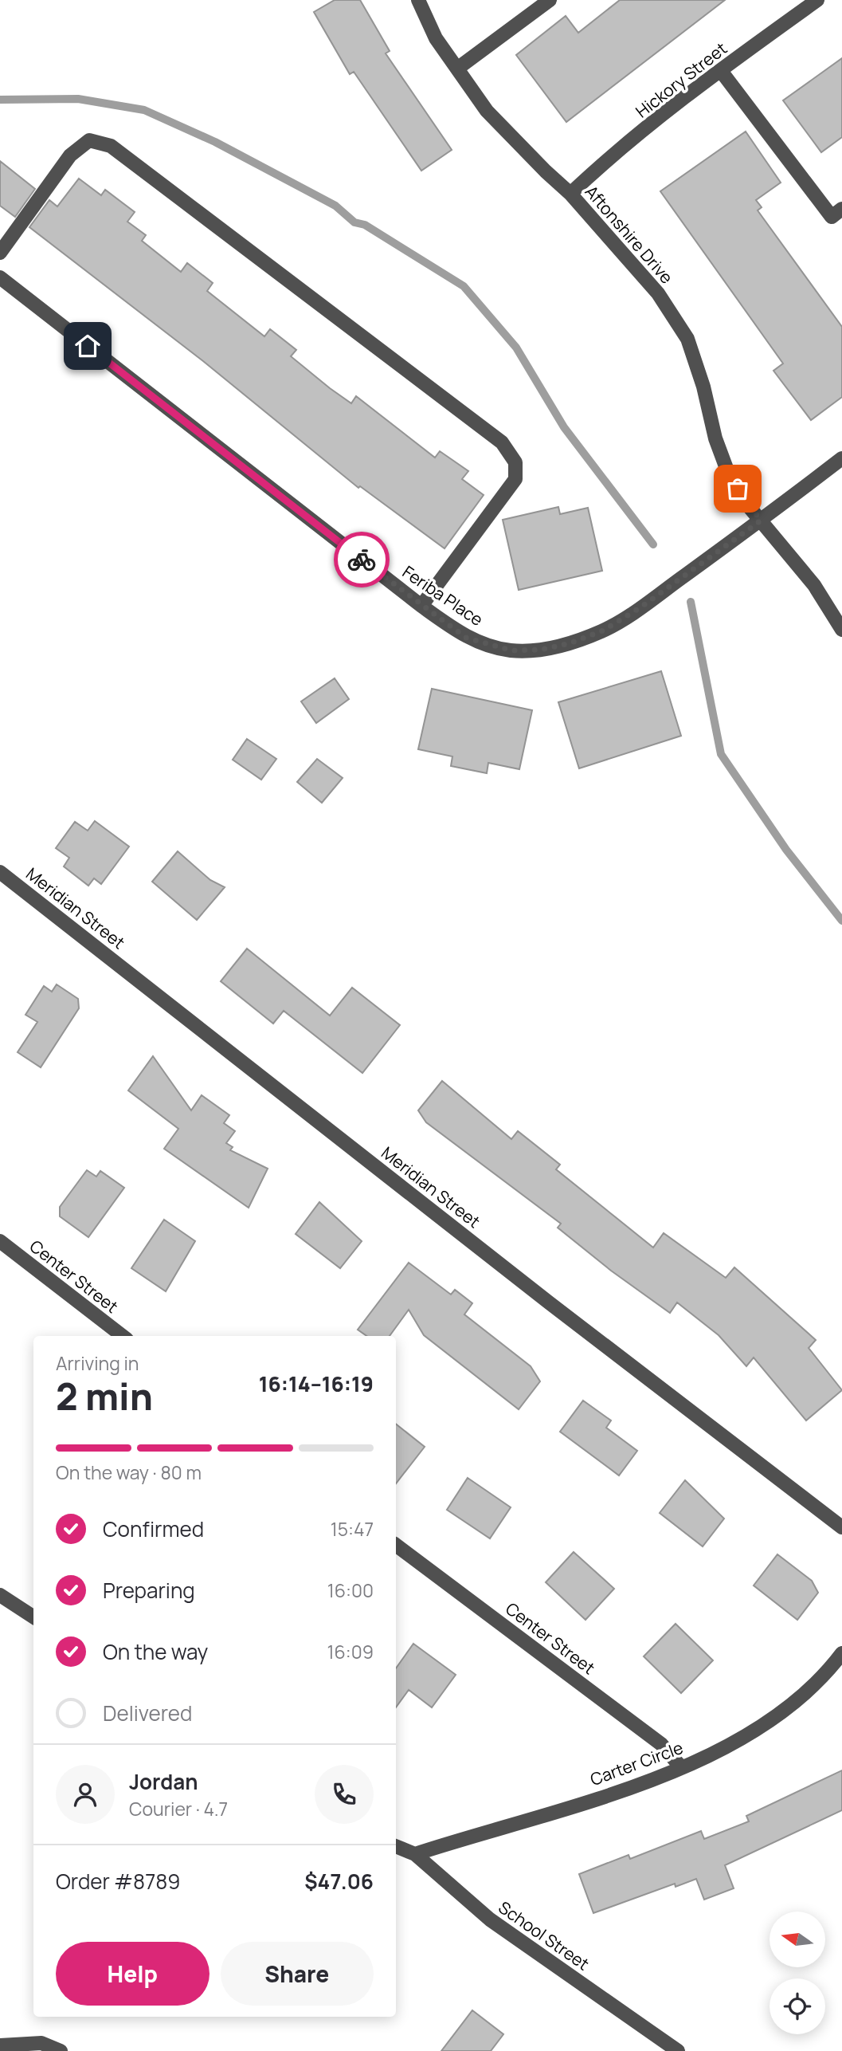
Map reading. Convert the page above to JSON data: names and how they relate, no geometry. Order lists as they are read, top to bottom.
{
  "streets": {
    "street": [
      "Hickory Street",
      "Aftonshire Drive",
      "Feriba Place",
      "Meridian Street",
      "Center Street",
      "Carter Circle",
      "School Street"
    ]
  },
  "crossings": [
    ["Hickory Street", "Aftonshire Drive"],
    ["Aftonshire Drive", "Feriba Place"],
    ["Center Street", "Carter Circle"],
    ["Carter Circle", "School Street"]
  ],
  "north": "left",
  "page": {
    "heading": ["2 min", "Arriving in", "16:14–16:19"],
    "panel": [
      "Jordan",
      "Courier · 4.7",
      "Order #8789",
      "$47.06"
    ],
    "bar": "On the way · 80 m",
    "list": [
      ["Confirmed", "15:47"],
      ["Preparing", "16:00"],
      ["On the way", "16:09"],
      "Delivered"
    ],
    "buttons": ["Help", "Share"]
  }
}
